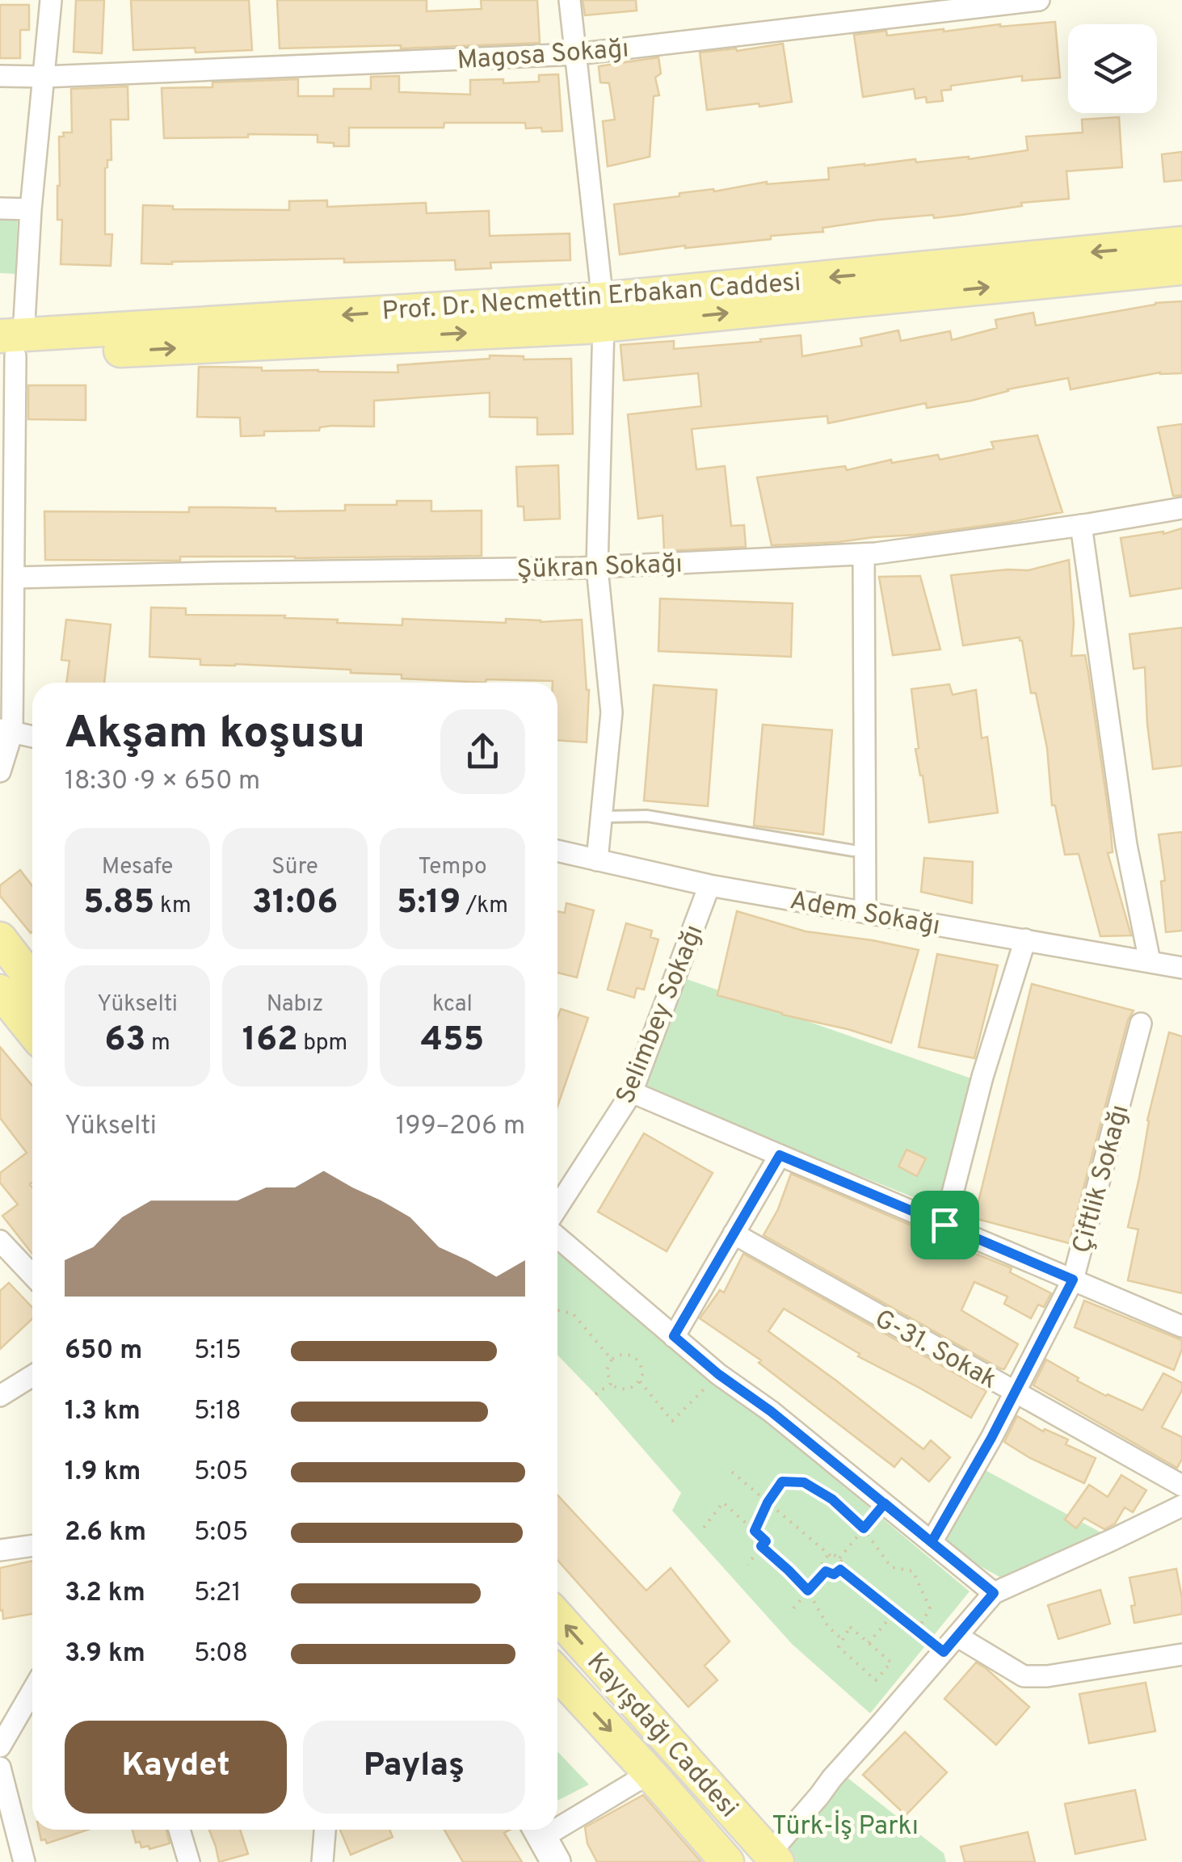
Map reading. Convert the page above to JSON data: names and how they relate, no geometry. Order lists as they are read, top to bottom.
{
  "streets": {
    "main road": ["Prof. Dr. Necmettin Erbakan Caddesi", "Kayışdağı Caddesi"],
    "street": [
      "Magosa Sokağı",
      "Şükran Sokağı",
      "Adem Sokağı",
      "Selimbey Sokağı",
      "Çiftlik Sokağı",
      "G-31. Sokak"
    ]
  },
  "crossings": [
    ["Adem Sokağı", "Selimbey Sokağı"],
    ["Çiftlik Sokağı", "G-31. Sokak"]
  ],
  "parks": ["Türk-İş Parkı"],
  "page": {
    "heading": ["Akşam koşusu", "18:30 · 9 × 650 m"],
    "stats": [
      ["Mesafe", "5.85 km"],
      ["Süre", "31:06"],
      ["Tempo", "5:19 /km"],
      ["Yükselti", "63 m"],
      ["Nabız", "162 bpm"],
      ["kcal", "455"]
    ],
    "chart": ["Yükselti", "199–206 m"],
    "list": [
      {
        "name": "650 m",
        "note": "5:15"
      },
      {
        "name": "1.3 km",
        "note": "5:18"
      },
      {
        "name": "1.9 km",
        "note": "5:05"
      },
      {
        "name": "2.6 km",
        "note": "5:05"
      },
      {
        "name": "3.2 km",
        "note": "5:21"
      },
      {
        "name": "3.9 km",
        "note": "5:08"
      }
    ],
    "buttons": ["Kaydet", "Paylaş"]
  }
}
